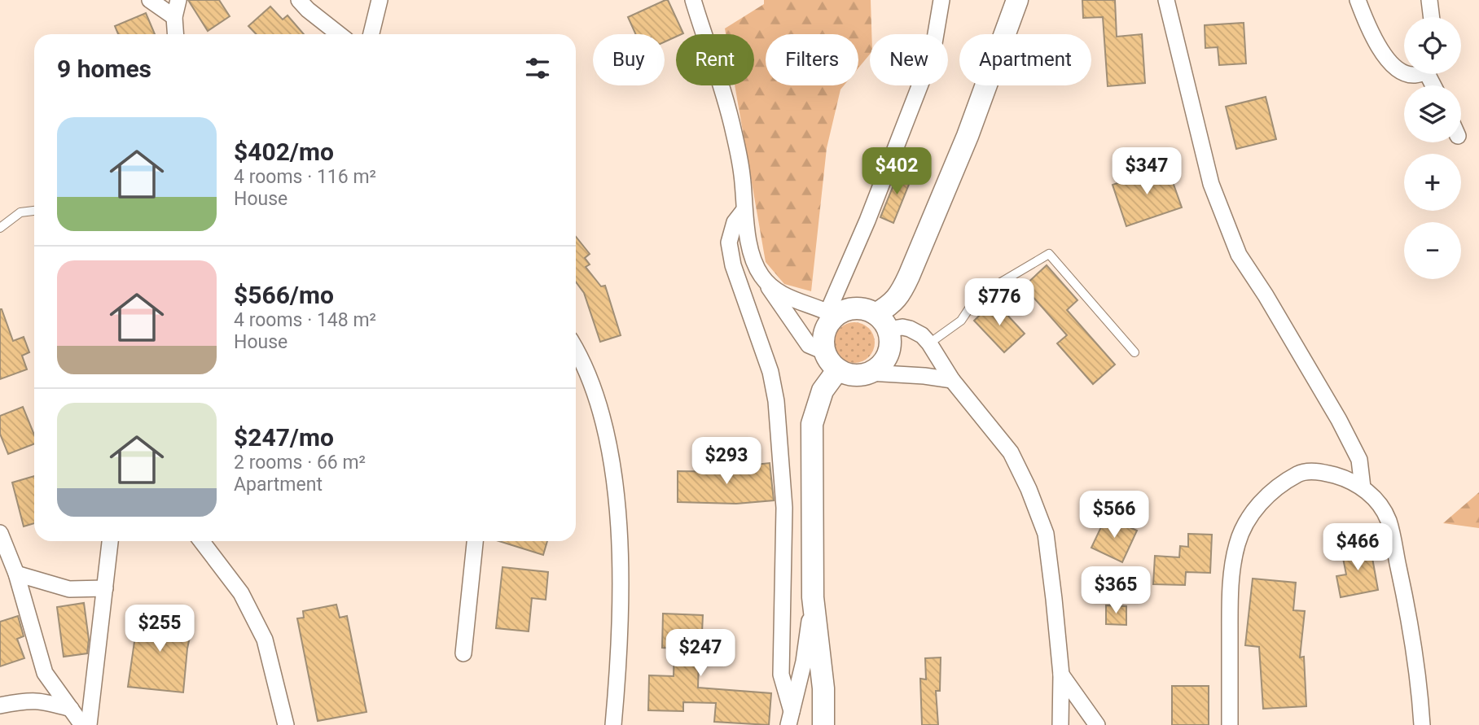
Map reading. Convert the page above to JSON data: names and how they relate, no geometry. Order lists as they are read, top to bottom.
{
  "page": {
    "map_buttons": ["+", "−"],
    "chip": [
      "Buy",
      "Rent",
      "Filters",
      "New",
      "Apartment"
    ],
    "heading": "9 homes",
    "list": [
      {
        "name": "$402/mo",
        "note": "4 rooms · 116 m² · House"
      },
      {
        "name": "$566/mo",
        "note": "4 rooms · 148 m² · House"
      },
      {
        "name": "$247/mo",
        "note": "2 rooms · 66 m² · Apartment"
      }
    ],
    "price": [
      "$402",
      "$347",
      "$776",
      "$293",
      "$566",
      "$466",
      "$365",
      "$255",
      "$247"
    ]
  }
}
